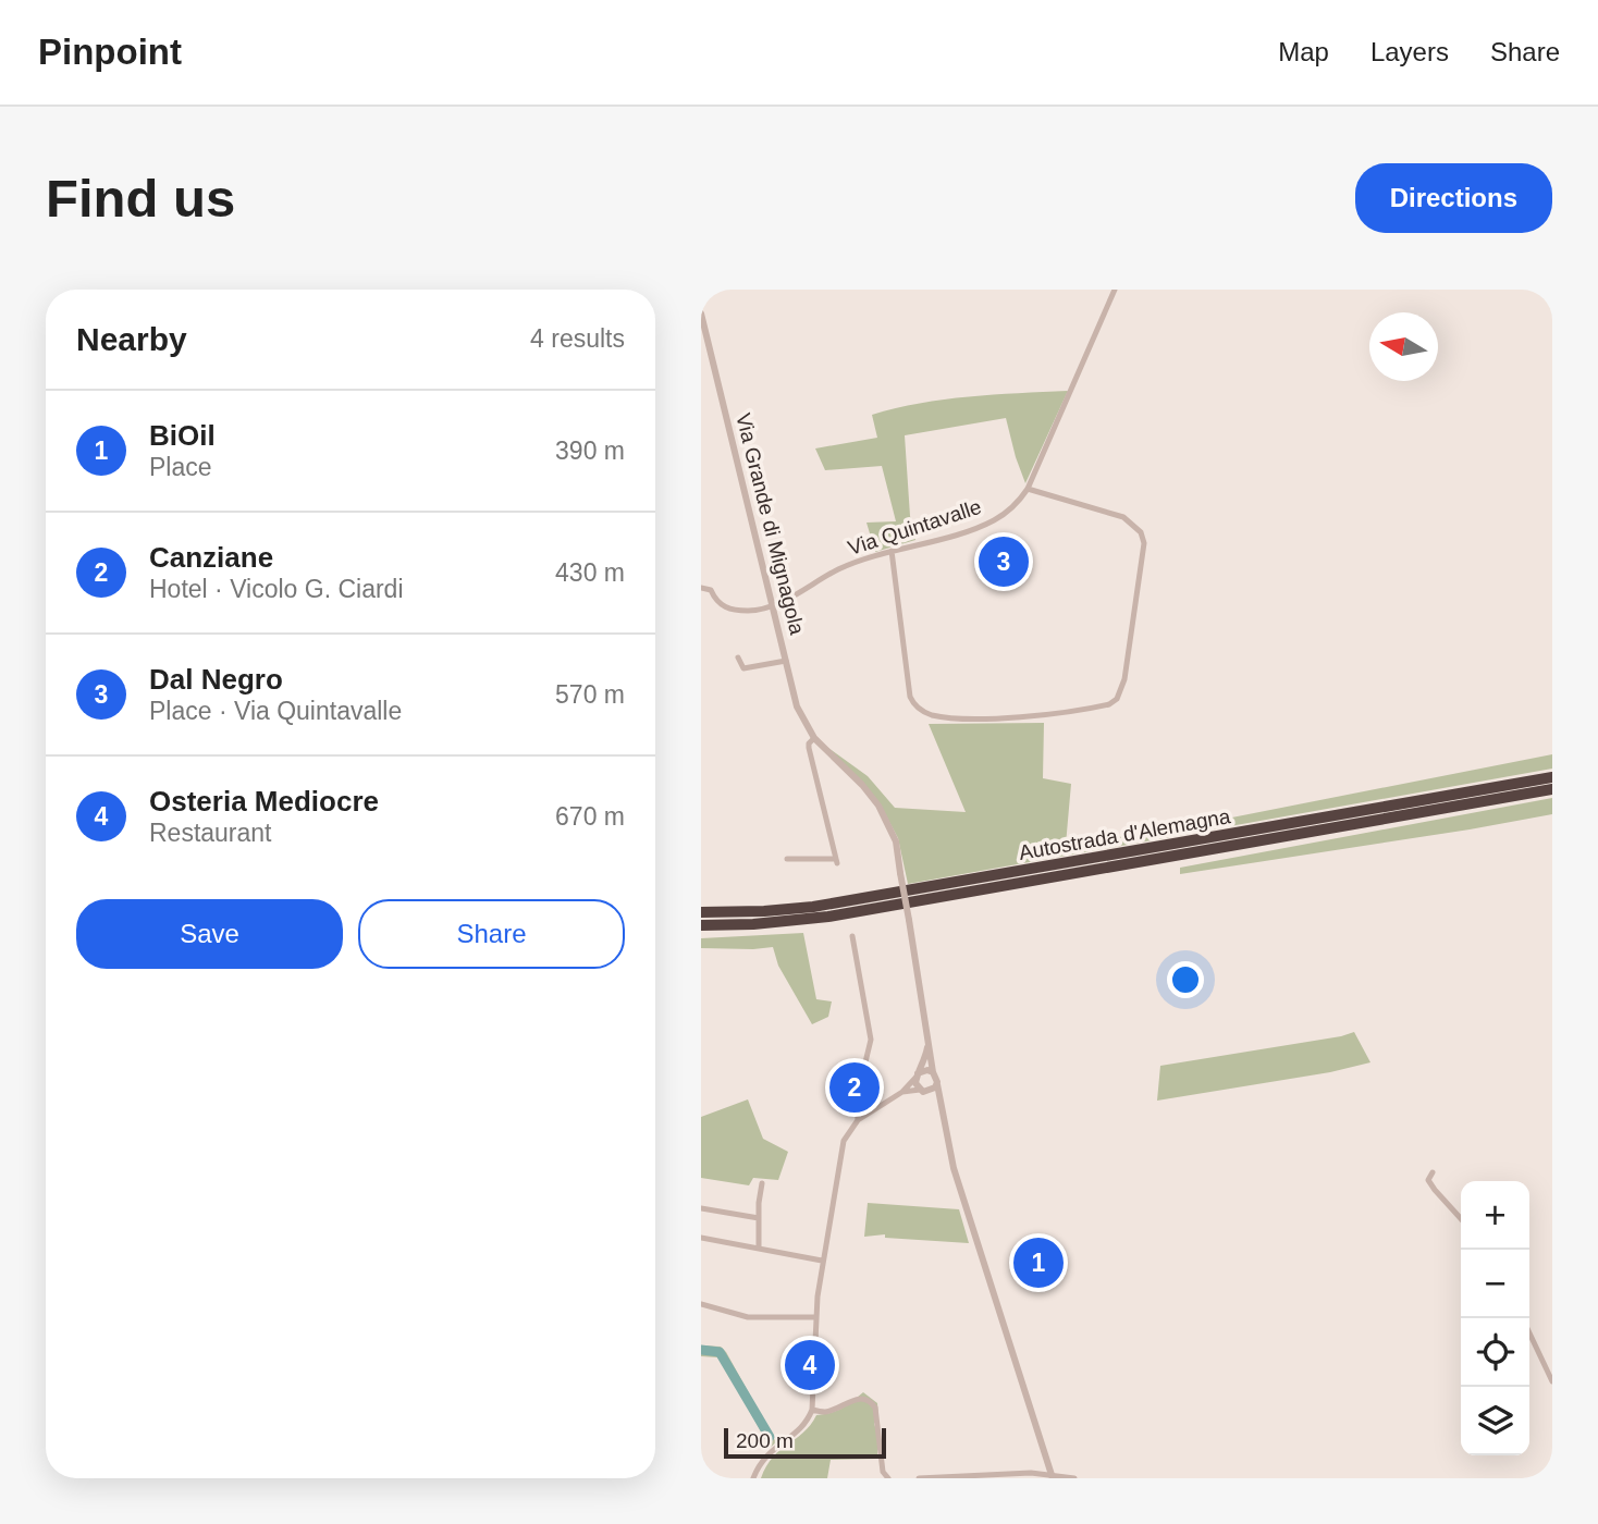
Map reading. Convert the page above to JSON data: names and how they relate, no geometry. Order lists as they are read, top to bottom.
{
  "streets": {
    "highway": ["Autostrada d'Alemagna"],
    "street": ["Via Grande di Mignagola", "Via Quintavalle"]
  },
  "crossings": [
    ["Via Grande di Mignagola", "Via Quintavalle"]
  ],
  "scale_bar": "200 m",
  "north": "left",
  "page": {
    "header": "Pinpoint",
    "nav": ["Map", "Layers", "Share"],
    "buttons": [
      "Directions",
      ["Save", "Share"]
    ],
    "title": "Find us",
    "heading": ["Nearby", "4 results"],
    "list": [
      {
        "mark": "1",
        "name": "BiOil",
        "note": "Place",
        "value": "390 m"
      },
      {
        "mark": "2",
        "name": "Canziane",
        "note": "Hotel · Vicolo G. Ciardi",
        "value": "430 m"
      },
      {
        "mark": "3",
        "name": "Dal Negro",
        "note": "Place · Via Quintavalle",
        "value": "570 m"
      },
      {
        "mark": "4",
        "name": "Osteria Mediocre",
        "note": "Restaurant",
        "value": "670 m"
      }
    ],
    "pins": [
      "3",
      "2",
      "1",
      "4"
    ],
    "map_buttons": ["+", "−"],
    "scale": "200 m"
  }
}
